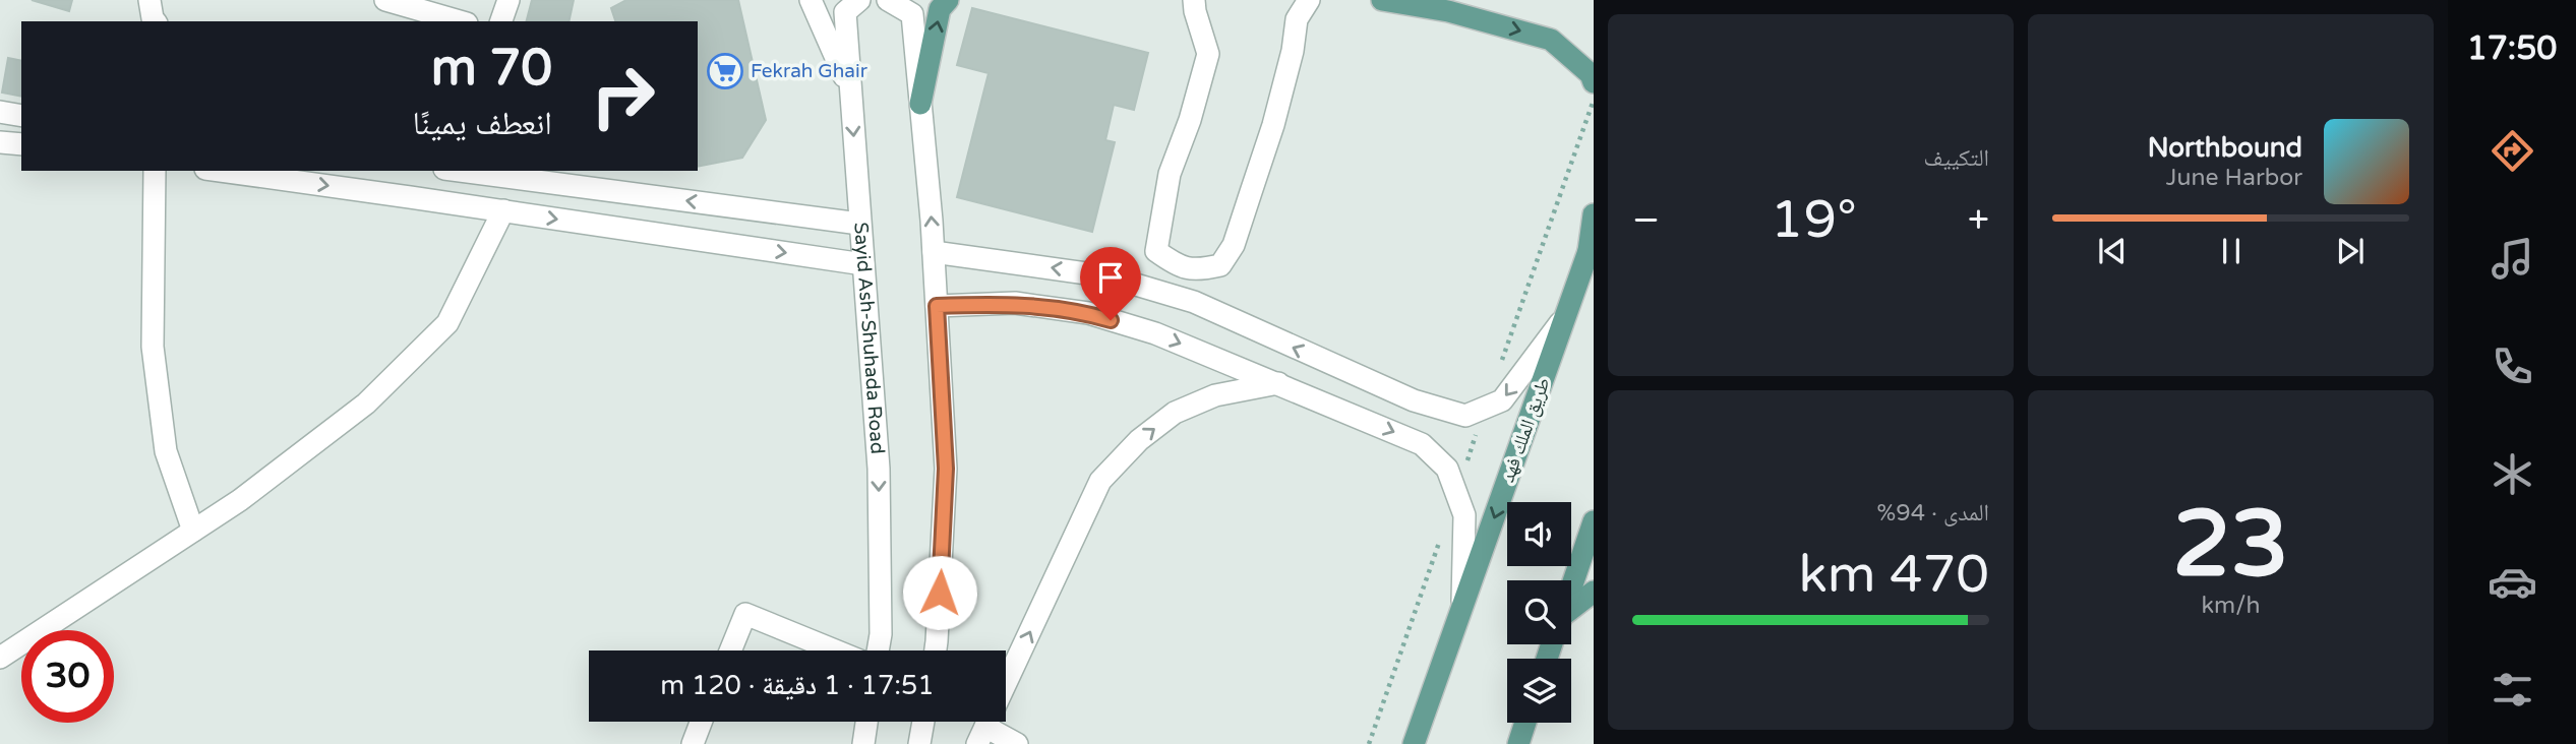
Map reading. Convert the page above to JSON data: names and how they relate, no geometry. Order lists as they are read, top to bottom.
{
  "streets": {
    "main road": ["طريق الملك فهد"],
    "street": ["Sayid Ash-Shuhada Road"]
  },
  "one_way": ["طريق الملك فهد"],
  "places": {
    "supermarket": ["Fekrah Ghair"]
  },
  "page": {
    "tabs": "17:50",
    "tile": [
      "التكييف",
      ["23", "km/h"],
      ["المدى · 94%", "470 km"]
    ],
    "turn": ["70 m", "انعطف يمينًا"],
    "song": ["Northbound", "June Harbor"],
    "heat": ["−", "19°", "+"],
    "limit": "30",
    "trip": "17:51 · 1 دقيقة · 120 m"
  }
}
